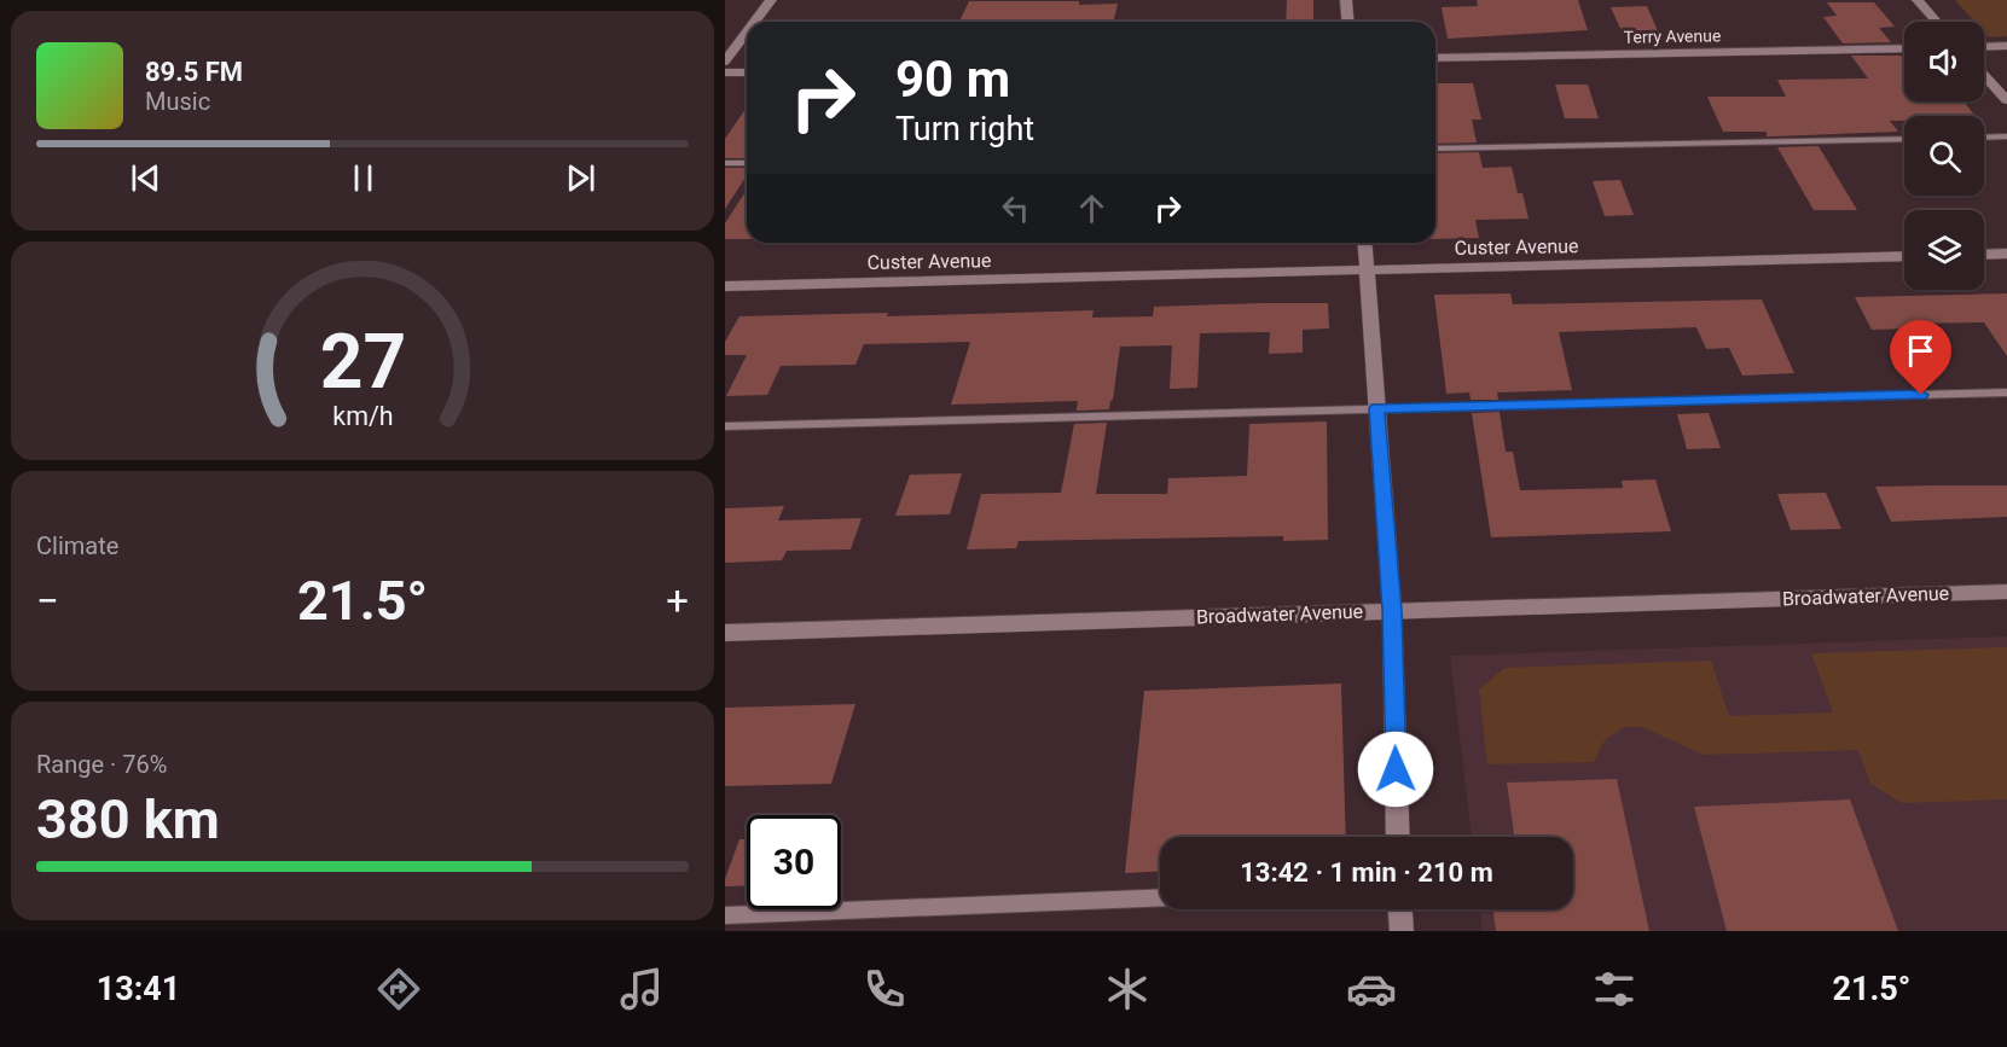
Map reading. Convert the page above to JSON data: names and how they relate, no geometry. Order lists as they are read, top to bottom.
{
  "streets": {
    "street": ["Terry Avenue", "Custer Avenue", "Broadwater Avenue"]
  },
  "page": {
    "turn": ["90 m", "Turn right"],
    "song": ["89.5 FM", "Music"],
    "tile": [
      "Climate",
      ["Range · 76%", "380 km"]
    ],
    "heat": ["−", "21.5°", "+"],
    "limit": "30",
    "trip": "13:42 · 1 min · 210 m",
    "tabs": ["13:41", "21.5°"],
    "gauge": ["27", "km/h"]
  }
}
